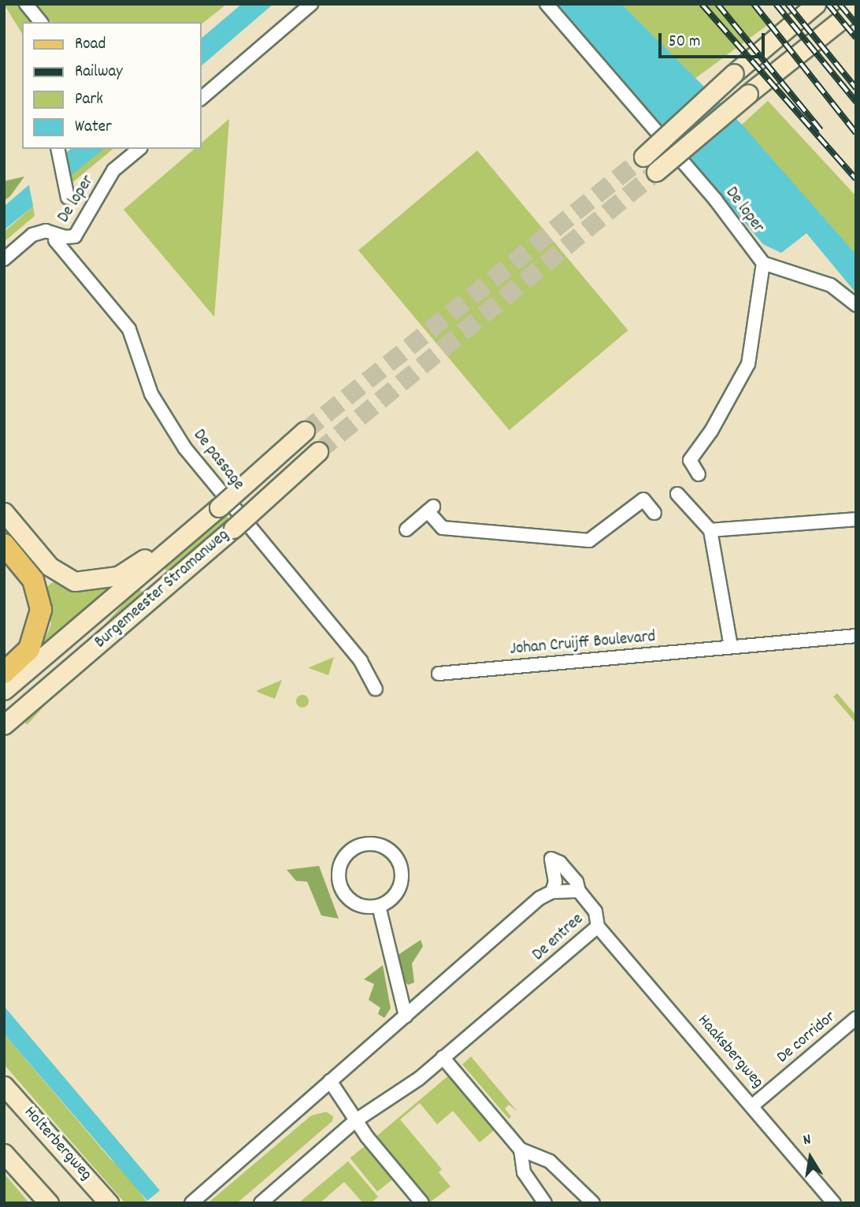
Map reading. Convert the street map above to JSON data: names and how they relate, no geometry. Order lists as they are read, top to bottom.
{
  "streets": {
    "main road": ["Burgemeester Stramanweg", "Holterbergweg"],
    "street": [
      "De loper",
      "De passage",
      "Johan Cruijff Boulevard",
      "De entree",
      "De corridor",
      "Haaksbergweg"
    ]
  },
  "crossings": [
    ["De entree", "Haaksbergweg"],
    ["De corridor", "Haaksbergweg"]
  ],
  "legend": [
    "Road",
    "Railway",
    "Park",
    "Water"
  ],
  "scale_bar": "50 m",
  "north": "top"
}
